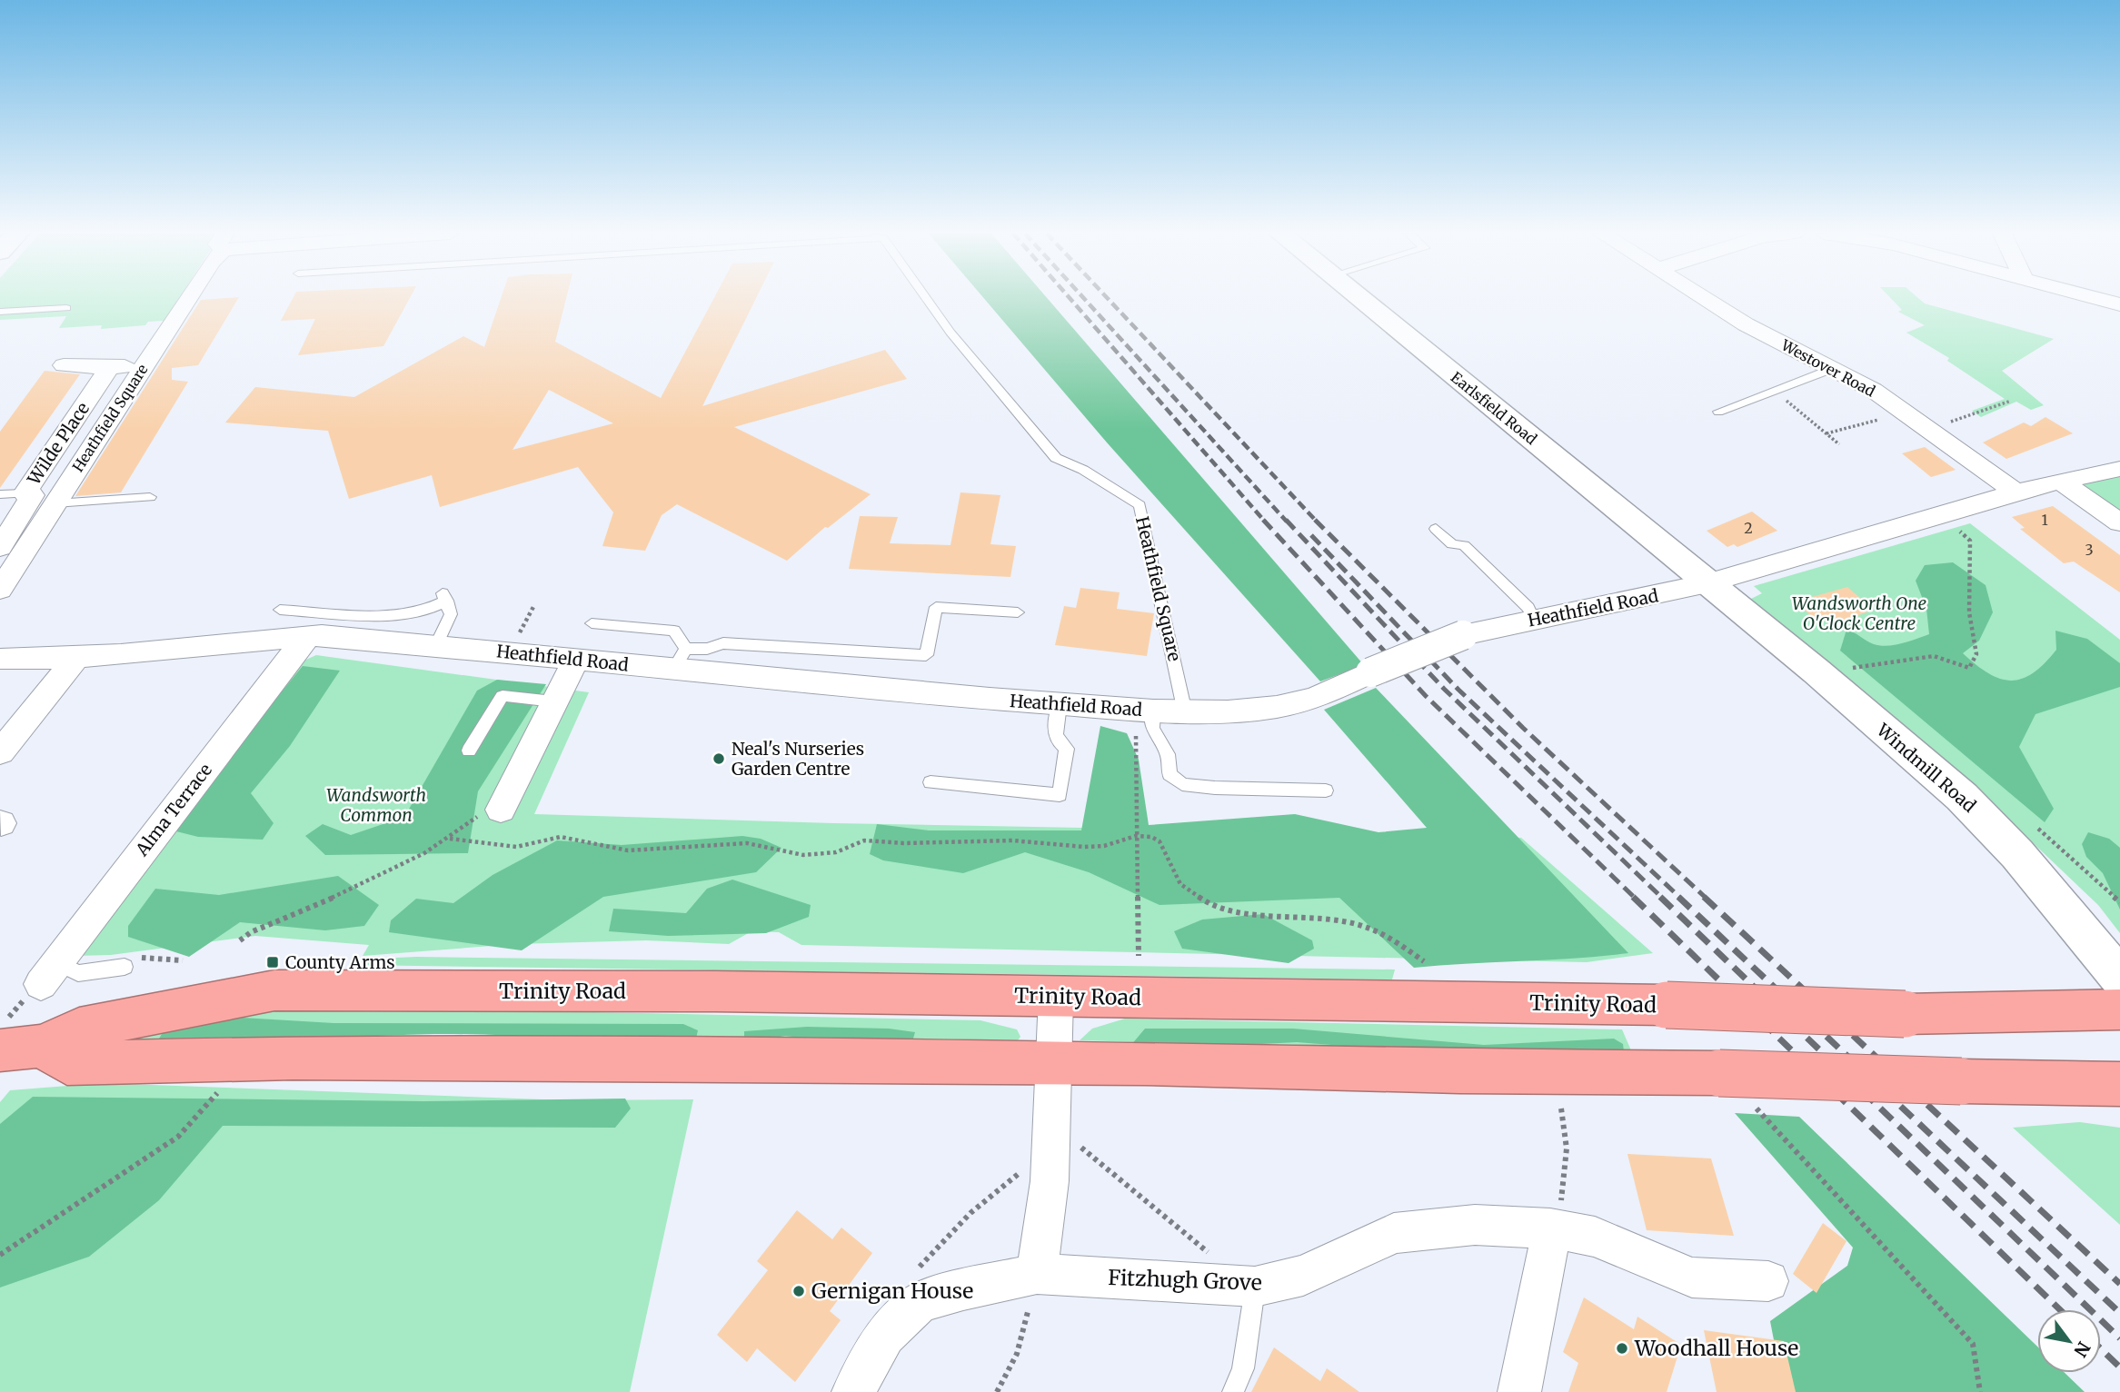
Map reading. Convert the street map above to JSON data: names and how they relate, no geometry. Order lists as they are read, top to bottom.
{
  "streets": {
    "highway": ["Trinity Road"],
    "main road": ["Earlsfield Road", "Windmill Road"],
    "street": [
      "Westover Road",
      "Heathfield Square",
      "Wilde Place",
      "Heathfield Road",
      "Alma Terrace",
      "Fitzhugh Grove"
    ]
  },
  "crossings": [
    ["Westover Road", "Heathfield Road"],
    ["Earlsfield Road", "Heathfield Road"],
    ["Earlsfield Road", "Windmill Road"],
    ["Heathfield Square", "Heathfield Road"],
    ["Heathfield Road", "Windmill Road"],
    ["Heathfield Road", "Alma Terrace"]
  ],
  "parks": ["Wandsworth One O'Clock Centre", "Wandsworth Common"],
  "places": {
    "other": ["Neal's Nurseries Garden Centre", "Gernigan House", "Woodhall House"],
    "transit": ["County Arms"]
  },
  "house_numbers": ["1", "2", "3"],
  "north": "bottom right"
}
